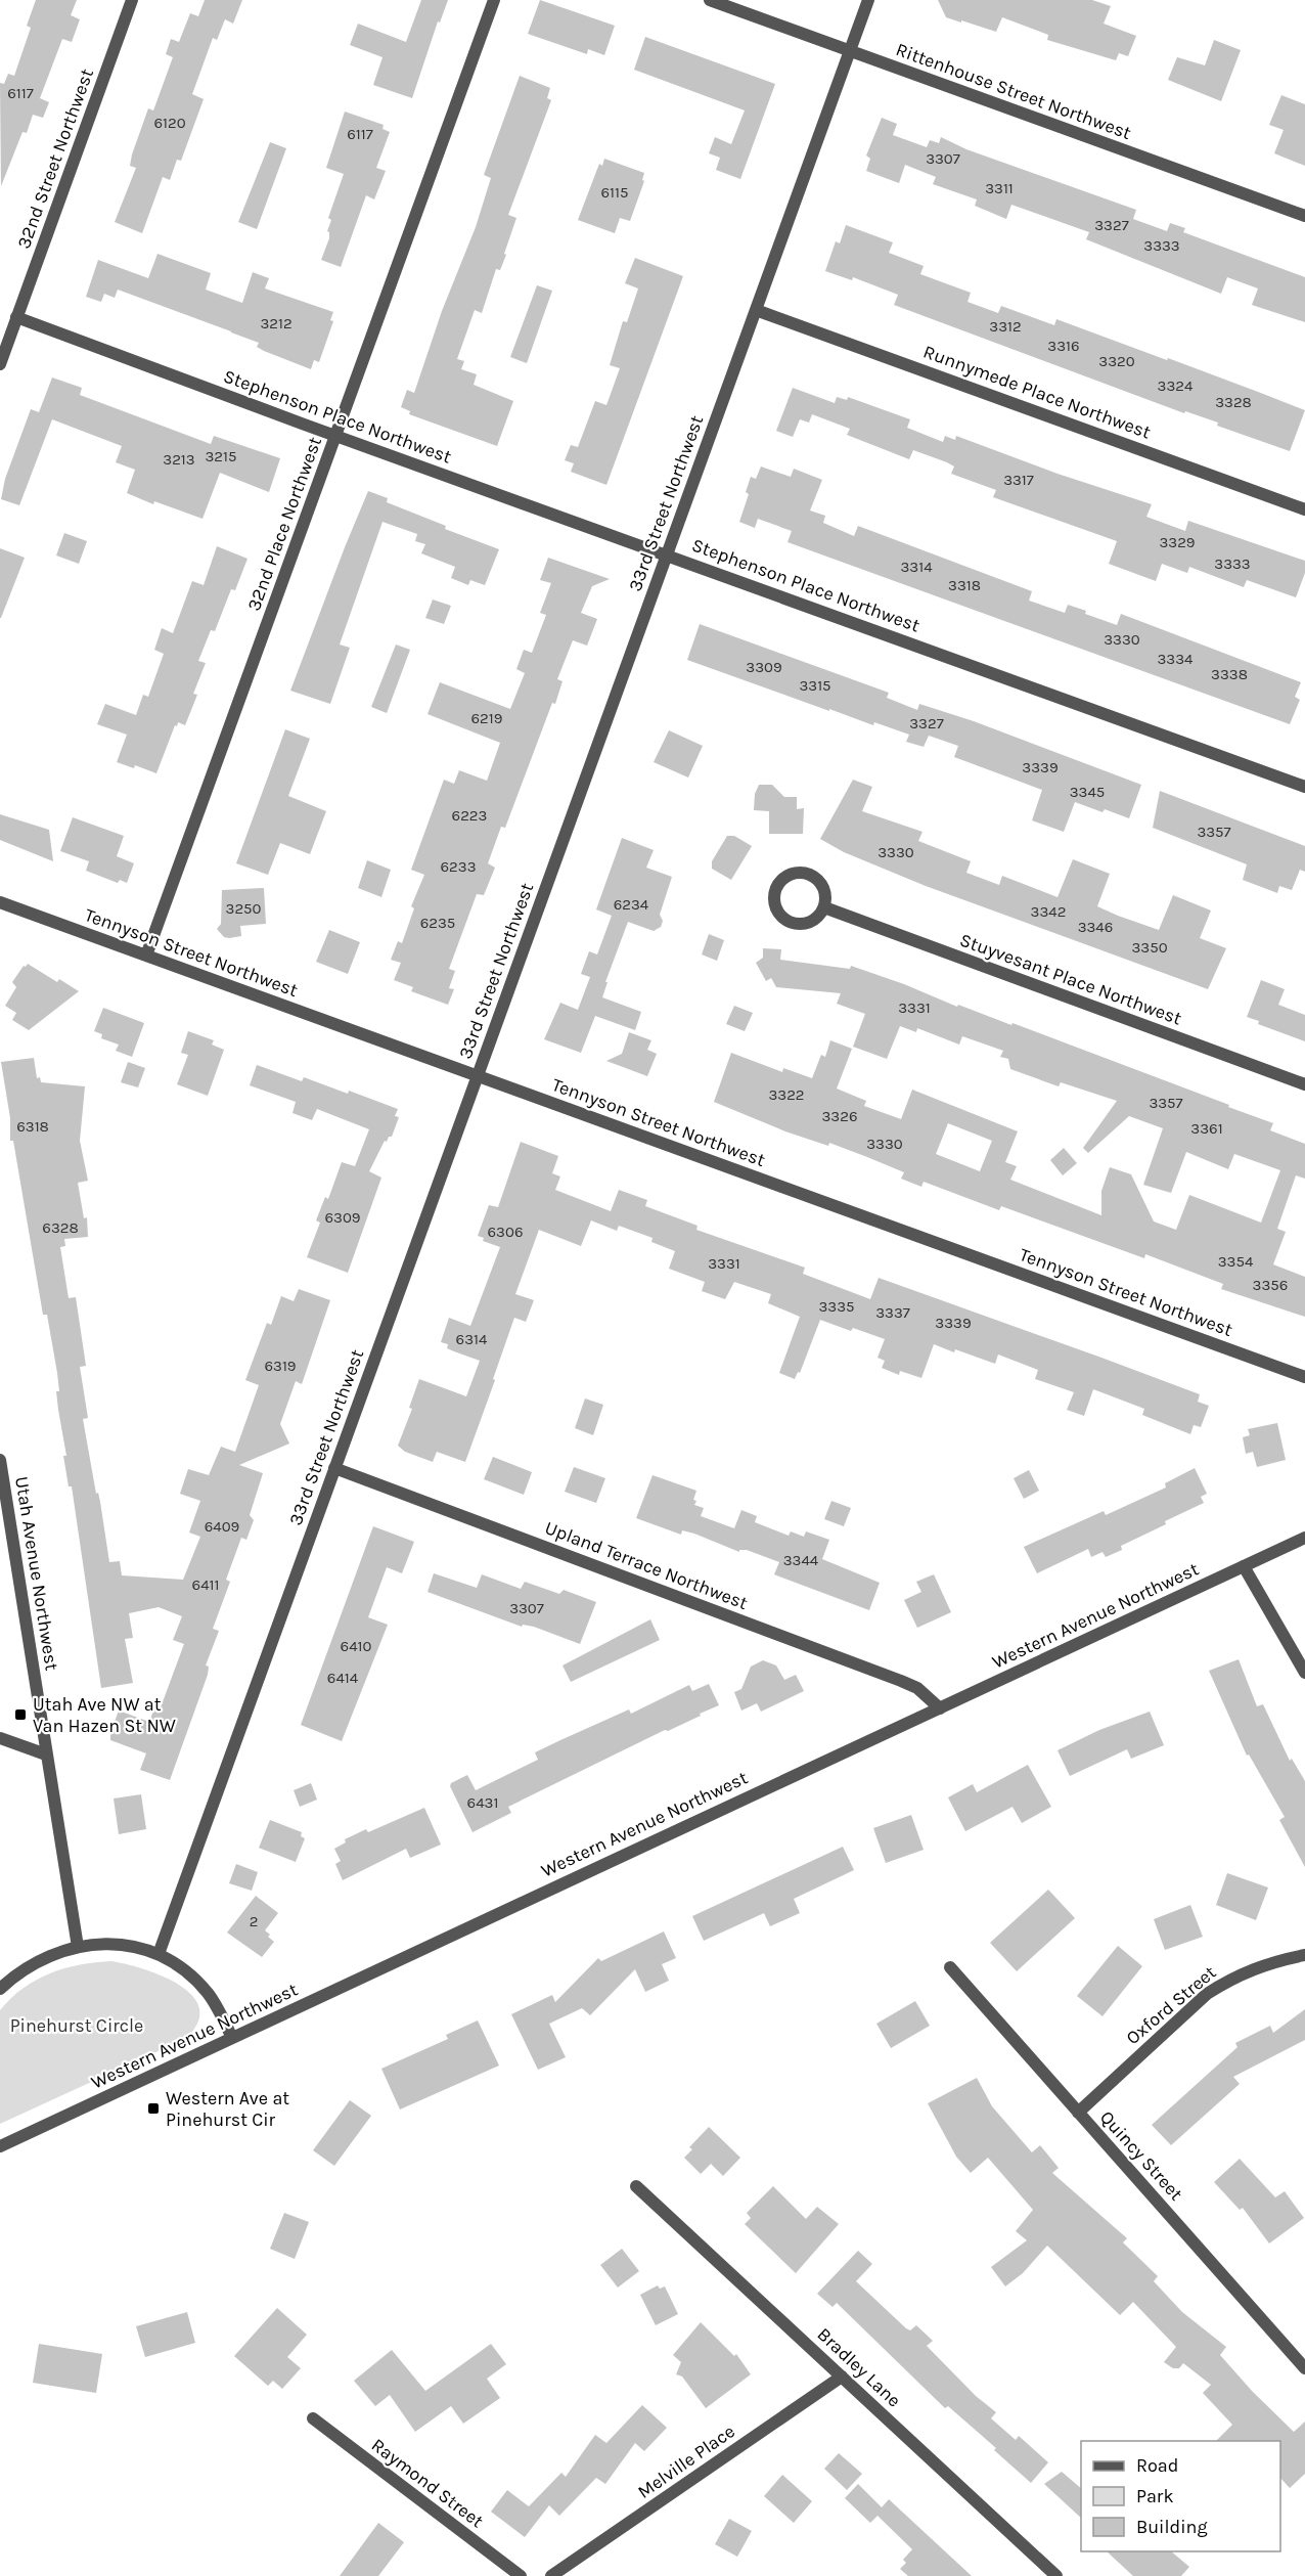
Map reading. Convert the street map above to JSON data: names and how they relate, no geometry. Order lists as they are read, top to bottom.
{
  "streets": {
    "street": [
      "Rittenhouse Street Northwest",
      "32nd Street Northwest",
      "Runnymede Place Northwest",
      "Stephenson Place Northwest",
      "33rd Street Northwest",
      "32nd Place Northwest",
      "Tennyson Street Northwest",
      "Stuyvesant Place Northwest",
      "Upland Terrace Northwest",
      "Utah Avenue Northwest",
      "Western Avenue Northwest",
      "Oxford Street",
      "Quincy Street",
      "Bradley Lane",
      "Melville Place",
      "Raymond Street"
    ]
  },
  "crossings": [
    ["Rittenhouse Street Northwest", "33rd Street Northwest"],
    ["32nd Street Northwest", "Stephenson Place Northwest"],
    ["Runnymede Place Northwest", "33rd Street Northwest"],
    ["Stephenson Place Northwest", "33rd Street Northwest"],
    ["Stephenson Place Northwest", "32nd Place Northwest"],
    ["33rd Street Northwest", "Tennyson Street Northwest"],
    ["33rd Street Northwest", "Upland Terrace Northwest"],
    ["32nd Place Northwest", "Tennyson Street Northwest"],
    ["Upland Terrace Northwest", "Western Avenue Northwest"],
    ["Oxford Street", "Quincy Street"],
    ["Bradley Lane", "Melville Place"]
  ],
  "parks": ["Pinehurst Circle"],
  "places": {
    "transit": ["Utah Ave NW at Van Hazen St NW", "Western Ave at Pinehurst Cir"]
  },
  "house_numbers": [
    "6117",
    "6120",
    "6117",
    "3307",
    "3311",
    "6115",
    "3327",
    "3333",
    "3212",
    "3312",
    "3316",
    "3320",
    "3324",
    "3328",
    "3215",
    "3213",
    "3317",
    "3329",
    "3333",
    "3314",
    "3318",
    "3330",
    "3334",
    "3309",
    "3338",
    "3315",
    "6219",
    "3327",
    "3339",
    "3345",
    "6223",
    "3357",
    "3330",
    "6233",
    "6234",
    "3250",
    "3342",
    "6235",
    "3346",
    "3350",
    "3331",
    "3322",
    "3357",
    "3326",
    "6318",
    "3361",
    "3330",
    "6309",
    "6328",
    "6306",
    "3354",
    "3331",
    "3356",
    "3335",
    "3337",
    "3339",
    "6314",
    "6319",
    "6409",
    "3344",
    "6411",
    "3307",
    "6410",
    "6414",
    "6431",
    "2"
  ],
  "legend": ["Road", "Park", "Building"]
}
